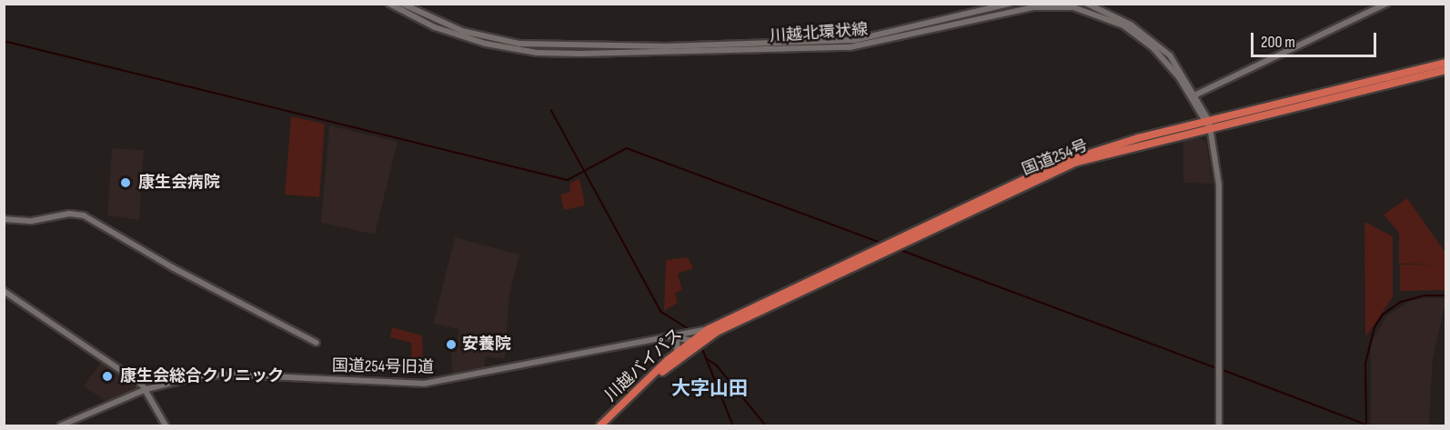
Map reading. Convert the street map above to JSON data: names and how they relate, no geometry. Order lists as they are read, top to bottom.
{
  "streets": {
    "highway": ["国道254号", "川越バイパス"],
    "street": ["川越北環状線", "国道254号旧道"]
  },
  "crossings": [
    ["川越北環状線", "国道254号"],
    ["国道254号", "川越バイパス"],
    ["国道254号", "国道254号旧道"],
    ["川越バイパス", "国道254号旧道"]
  ],
  "districts": ["大字山田"],
  "places": ["康生会病院", "安養院", "康生会総合クリニック"],
  "scale_bar": "200 m"
}
